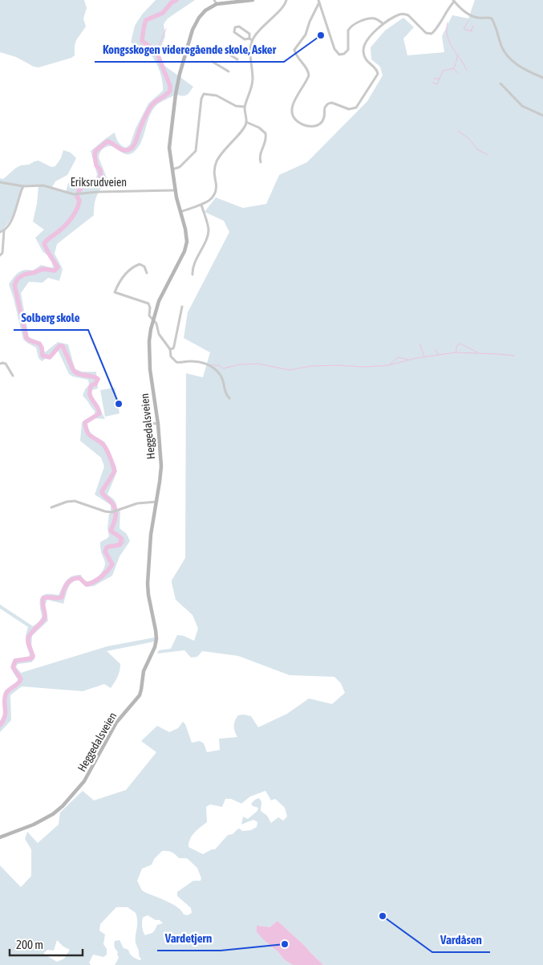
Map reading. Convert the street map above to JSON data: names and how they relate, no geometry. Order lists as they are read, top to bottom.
{
  "streets": {
    "main road": ["Heggedalsveien"],
    "street": ["Eriksrudveien"]
  },
  "crossings": [
    ["Eriksrudveien", "Heggedalsveien"]
  ],
  "places": [
    "Kongsskogen videregående skole, Asker",
    "Solberg skole",
    "Vardåsen",
    "Vardetjern"
  ],
  "scale_bar": "200 m"
}
